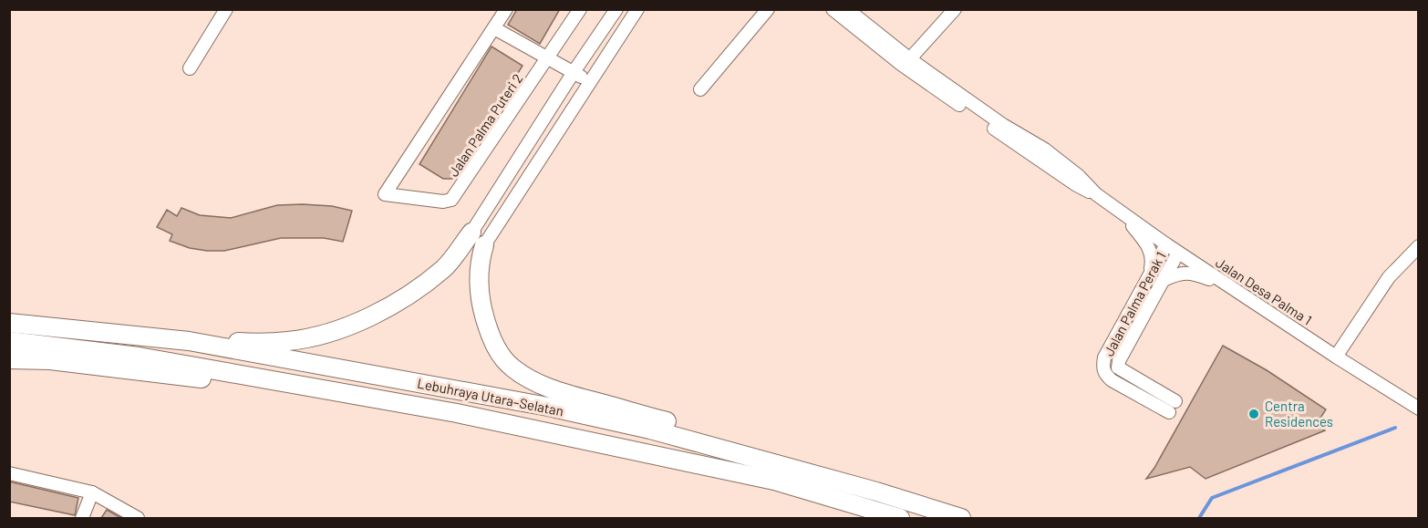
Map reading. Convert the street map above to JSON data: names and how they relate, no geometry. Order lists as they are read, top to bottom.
{
  "streets": {
    "highway": ["Lebuhraya Utara–Selatan"],
    "street": ["Jalan Palma Puteri 2", "Jalan Desa Palma 1", "Jalan Palma Perak 1"]
  },
  "crossings": [
    ["Jalan Desa Palma 1", "Jalan Palma Perak 1"]
  ],
  "places": ["Centra Residences"]
}
